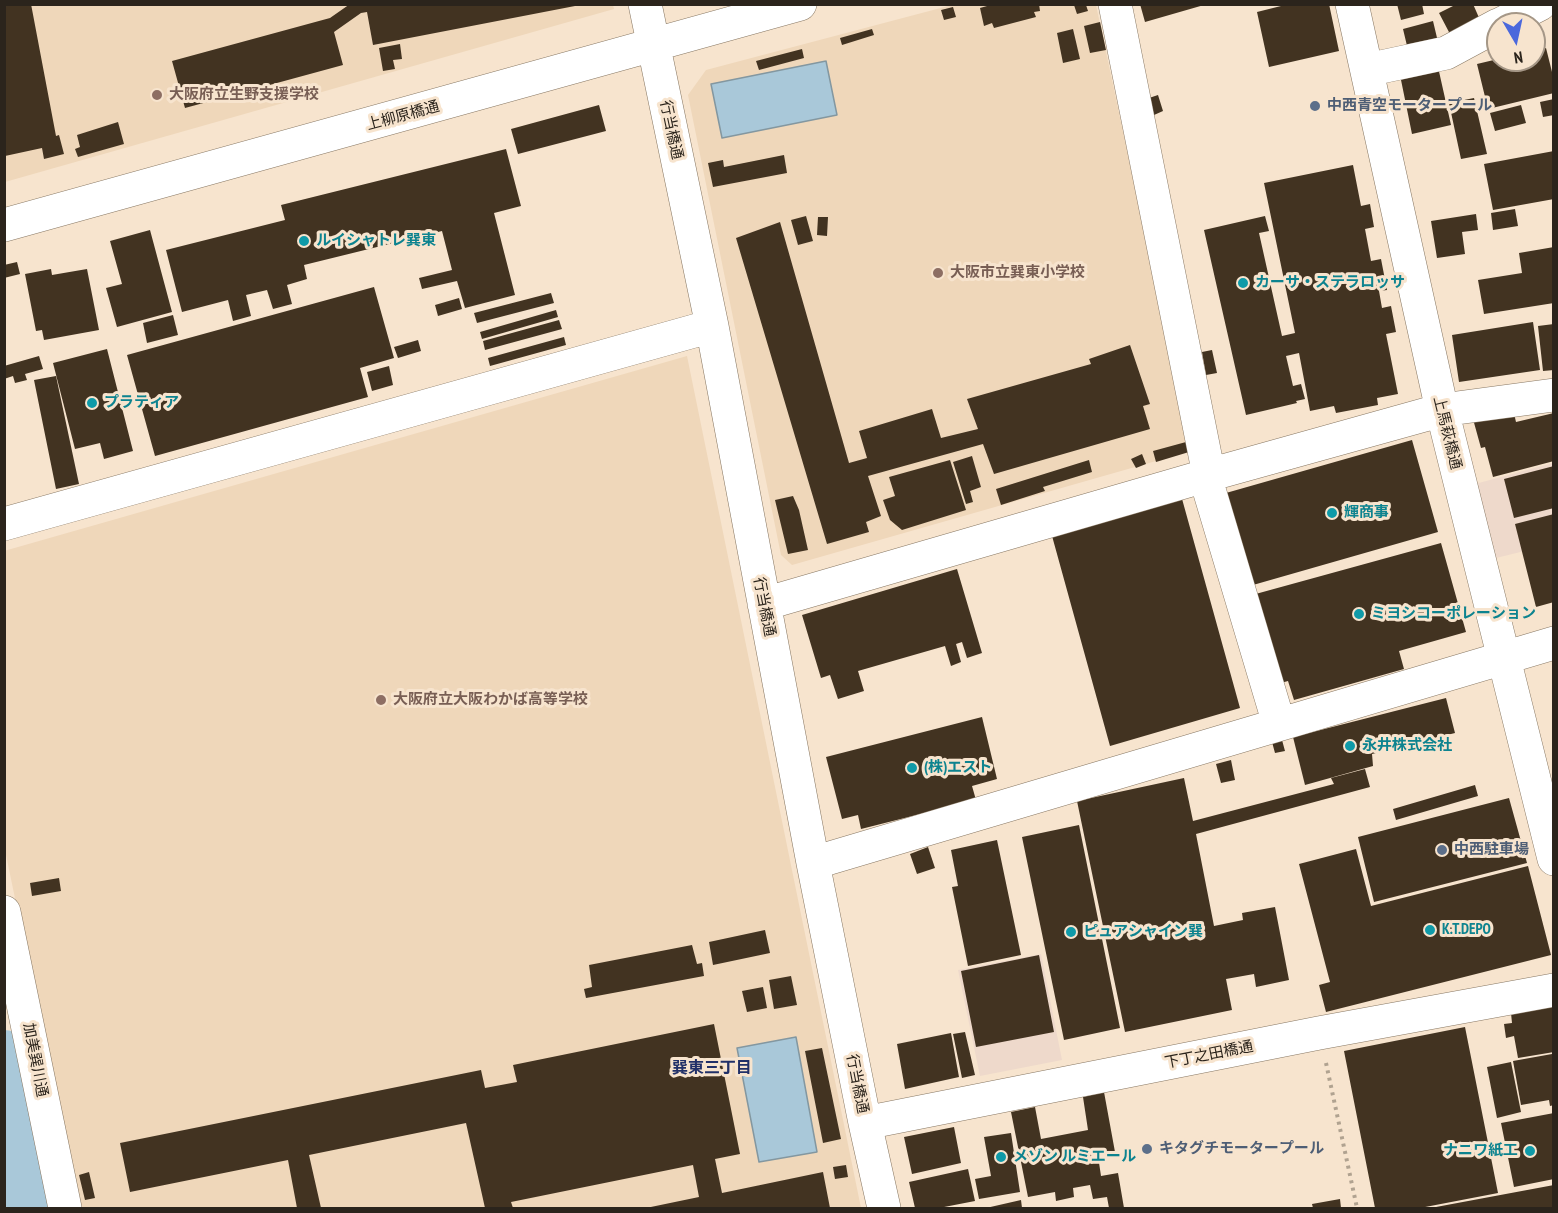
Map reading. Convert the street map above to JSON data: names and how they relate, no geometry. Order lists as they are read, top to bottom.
{
  "streets": {
    "street": [
      "上柳原橋通",
      "行当橋通",
      "上馬萩橋通",
      "下丁之田橋通",
      "加美巽川通"
    ]
  },
  "crossings": [
    ["上柳原橋通", "行当橋通"],
    ["行当橋通", "下丁之田橋通"]
  ],
  "districts": ["巽東三丁目"],
  "places": [
    "大阪府立生野支援学校",
    "中西青空モータープール",
    "ルイシャトレ巽東",
    "大阪市立巽東小学校",
    "カーサ・ステラロッサ",
    "プラティア",
    "輝商事",
    "ミヨシコーポレーション",
    "大阪府立大阪わかば高等学校",
    "永井株式会社",
    "(株)エスト",
    "中西駐車場",
    "K.T.DEPO",
    "ピュアシャイン巽",
    "キタグチモータープール",
    "ナニワ紙工",
    "メゾン ルミエール"
  ],
  "north": "bottom"
}
